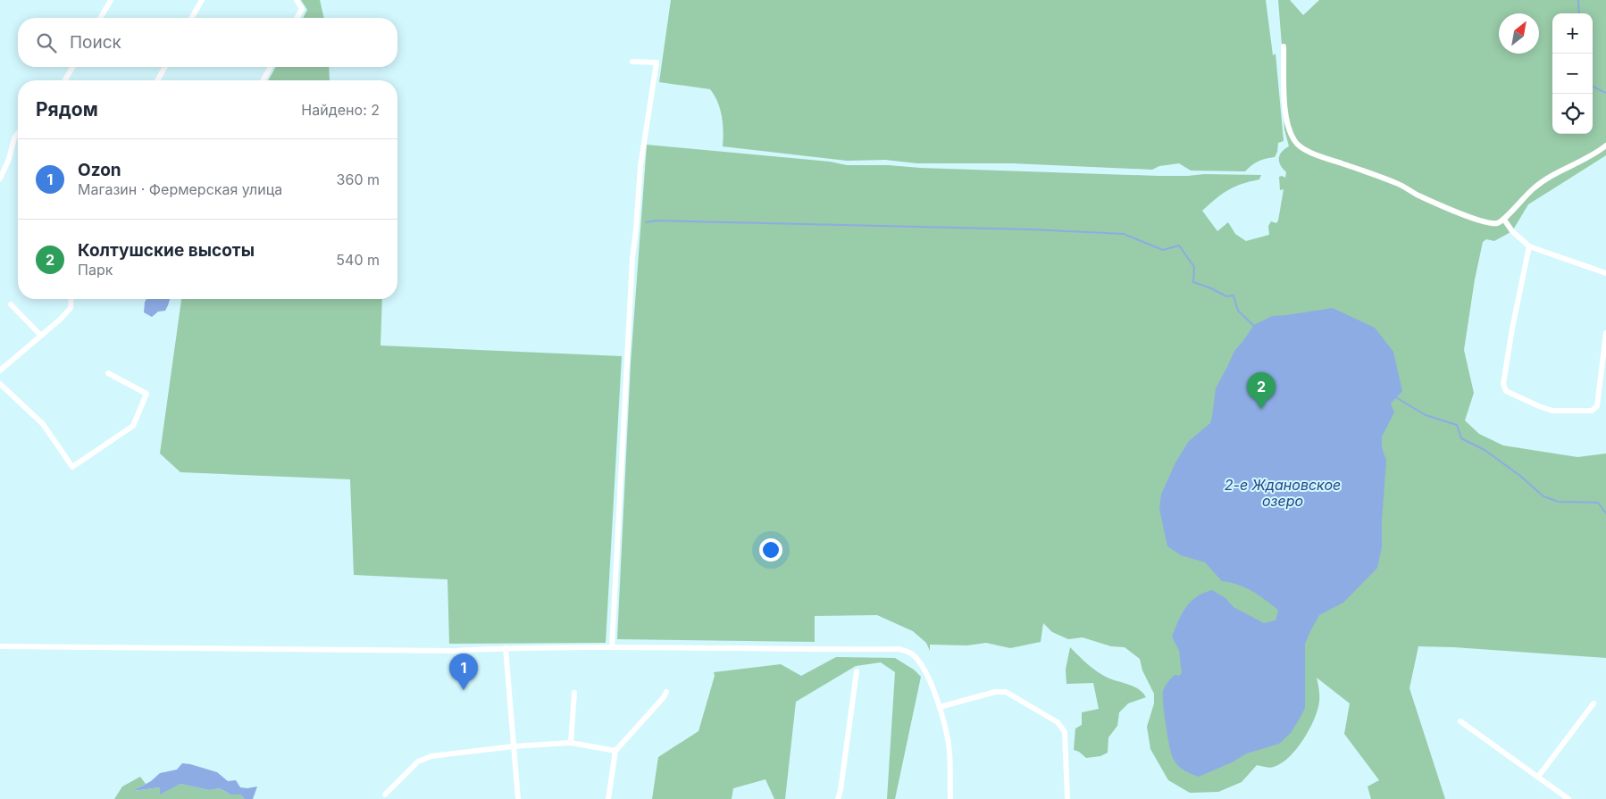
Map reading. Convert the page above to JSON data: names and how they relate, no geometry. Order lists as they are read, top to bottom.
{
  "water": ["2-е Ждановское озеро"],
  "north": "top right",
  "page": {
    "map_buttons": ["+", "−"],
    "search": "Поиск",
    "heading": ["Рядом", "Найдено: 2"],
    "list": [
      {
        "mark": "1",
        "name": "Ozon",
        "note": "Магазин · Фермерская улица",
        "value": "360 m"
      },
      {
        "mark": "2",
        "name": "Колтушские высоты",
        "note": "Парк",
        "value": "540 m"
      }
    ],
    "pins": ["2", "1"]
  }
}
